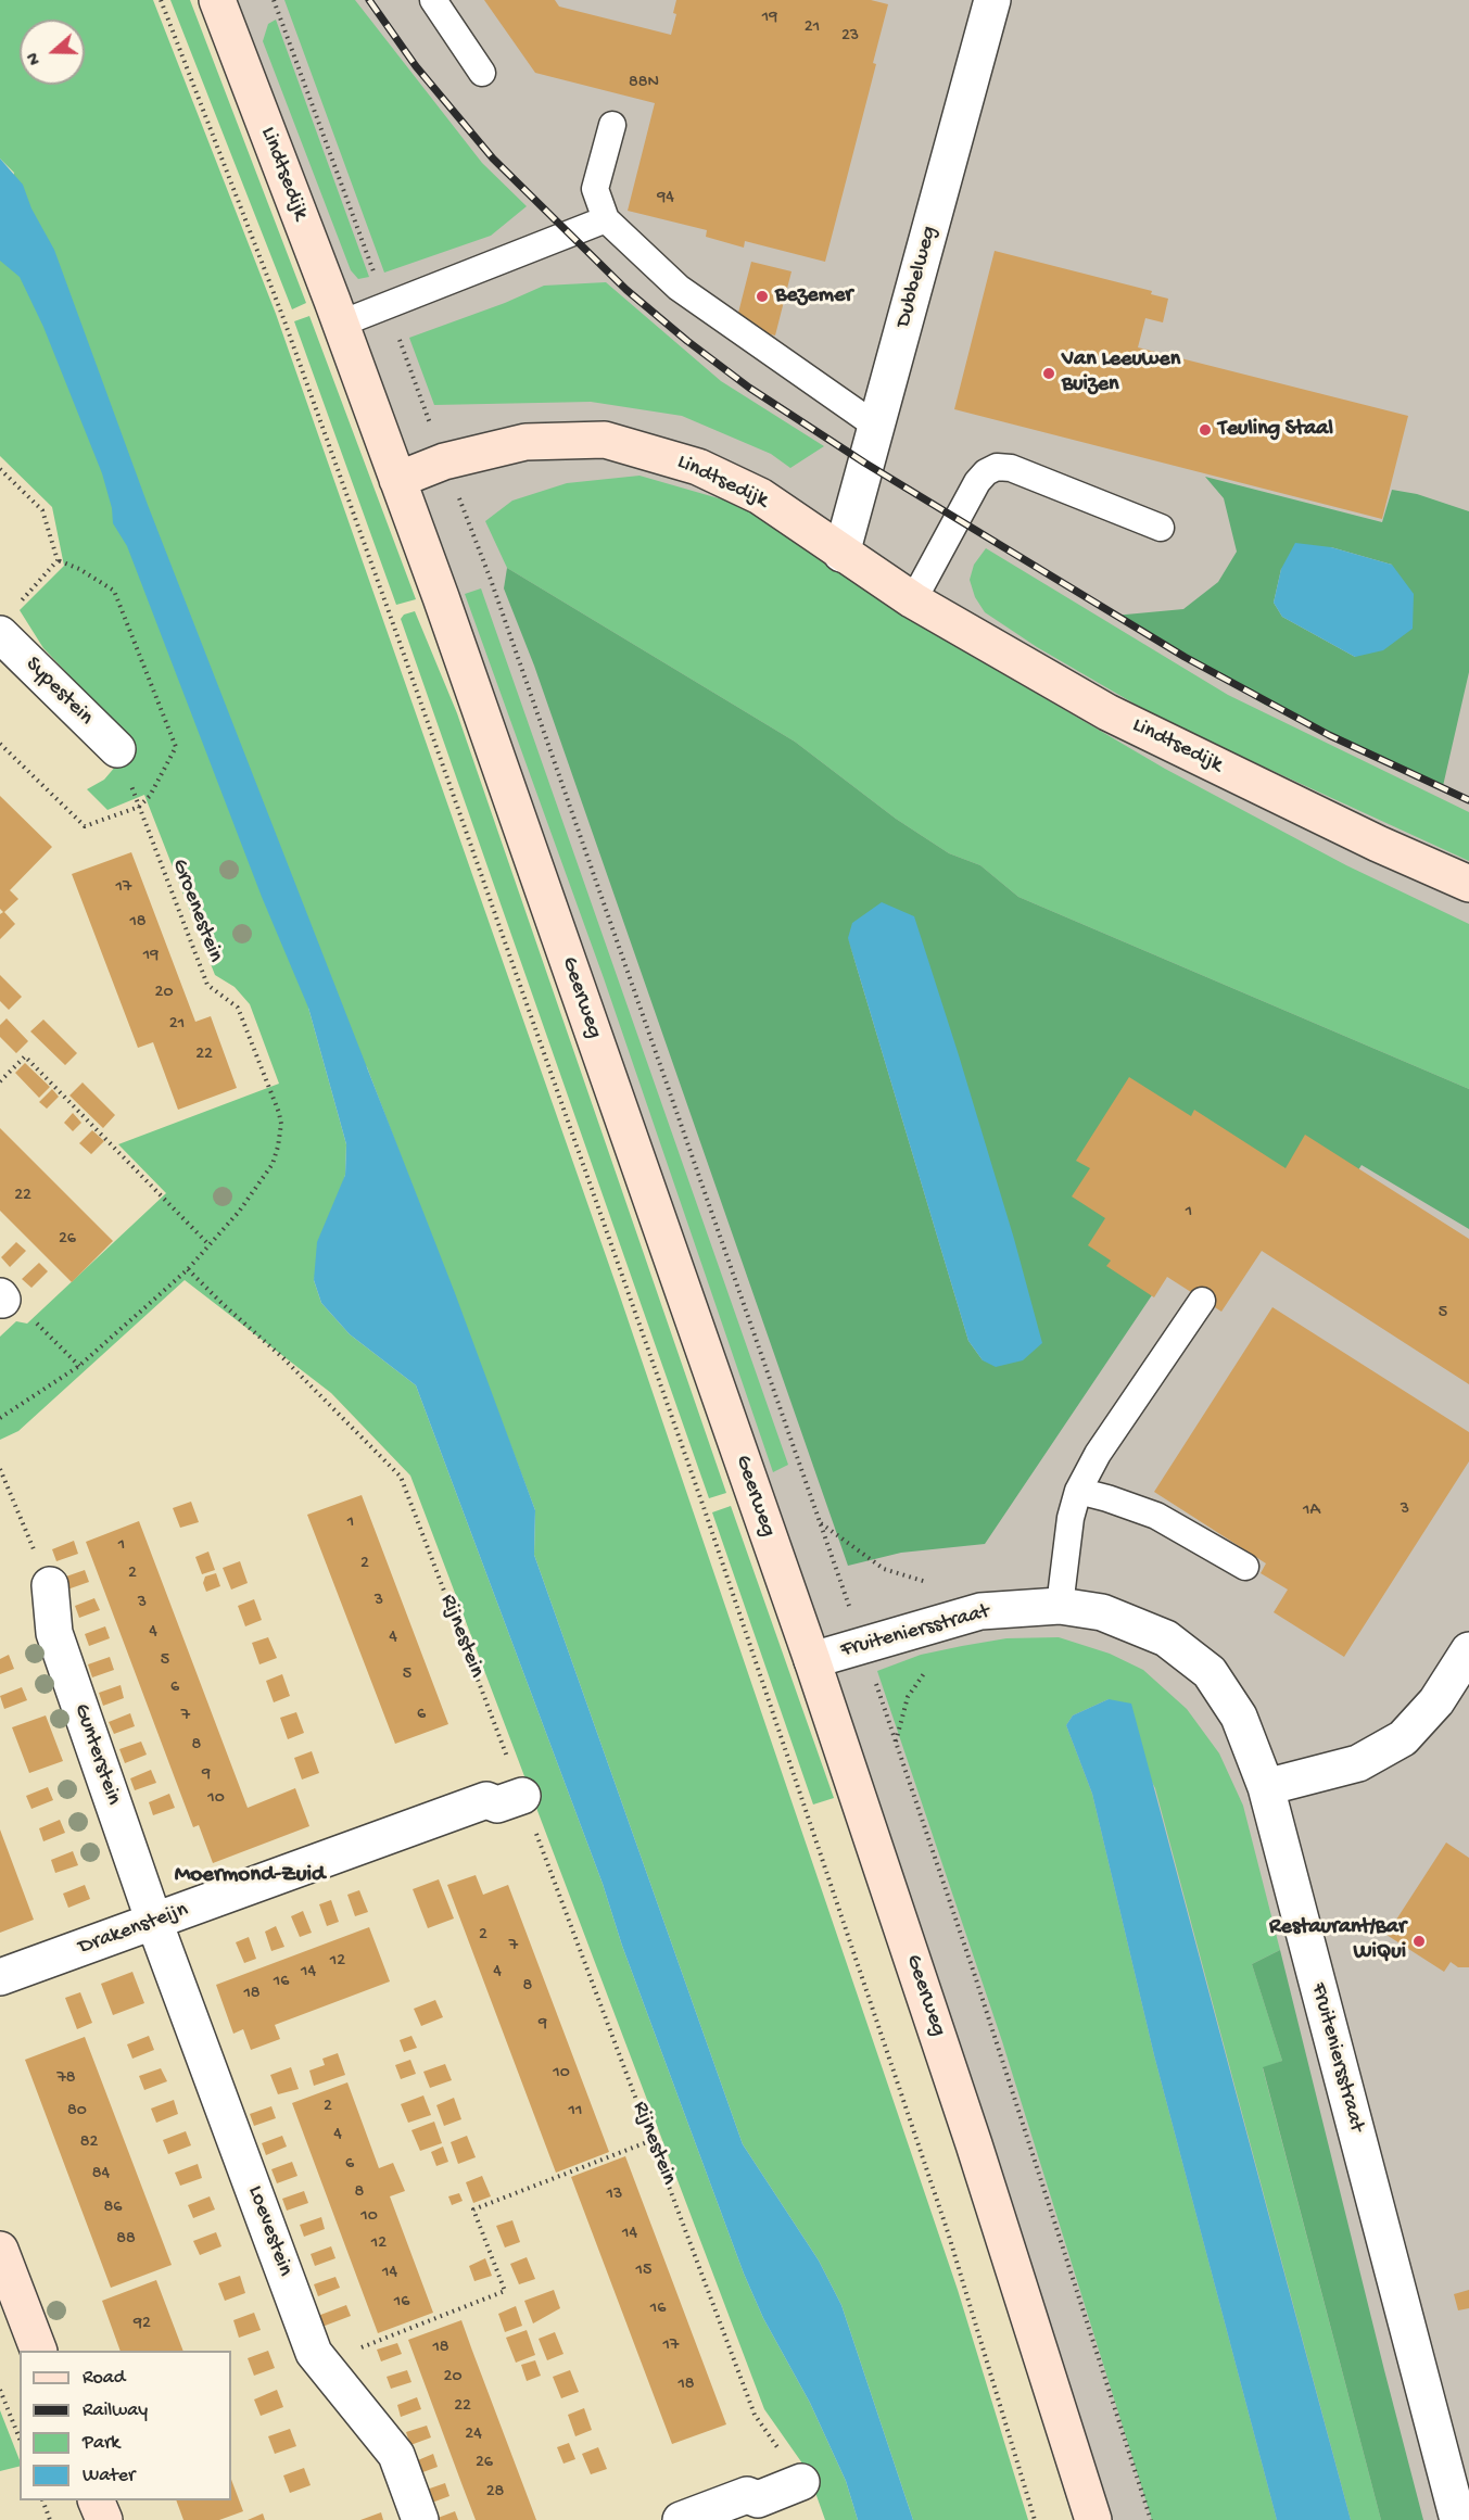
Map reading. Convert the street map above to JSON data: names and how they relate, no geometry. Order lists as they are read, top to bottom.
{
  "streets": {
    "main road": ["Lindtsedijk", "Geerweg"],
    "street": [
      "Dubbelweg",
      "Sypestein",
      "Fruiteniersstraat",
      "Gunterstein",
      "Drakensteijn",
      "Loevestein"
    ],
    "path": ["Groenestein", "Rijnestein"]
  },
  "crossings": [
    ["Lindtsedijk", "Dubbelweg"],
    ["Lindtsedijk", "Geerweg"],
    ["Sypestein", "Groenestein"],
    ["Groenestein", "Rijnestein"],
    ["Geerweg", "Fruiteniersstraat"],
    ["Rijnestein", "Drakensteijn"],
    ["Gunterstein", "Drakensteijn"],
    ["Gunterstein", "Loevestein"],
    ["Drakensteijn", "Loevestein"]
  ],
  "districts": ["Moermond-Zuid"],
  "places": [
    "Bezemer",
    "Van Leeuwen Buizen",
    "Teuling Staal",
    "Restaurant/Bar WiQui"
  ],
  "house_numbers": [
    "19",
    "21",
    "23",
    "88N",
    "94",
    "17",
    "18",
    "19",
    "20",
    "21",
    "22",
    "22",
    "1",
    "26",
    "5",
    "3",
    "1A",
    "1",
    "1",
    "2",
    "2",
    "3",
    "3",
    "4",
    "4",
    "5",
    "5",
    "6",
    "6",
    "7",
    "8",
    "9",
    "10",
    "2",
    "7",
    "12",
    "14",
    "4",
    "16",
    "8",
    "18",
    "9",
    "10",
    "78",
    "2",
    "80",
    "11",
    "4",
    "82",
    "6",
    "84",
    "8",
    "13",
    "86",
    "10",
    "14",
    "88",
    "12",
    "15",
    "14",
    "16",
    "16",
    "92",
    "17",
    "18",
    "20",
    "18",
    "22",
    "24",
    "26",
    "28"
  ],
  "legend": [
    "Road",
    "Railway",
    "Park",
    "Water"
  ],
  "north": "left"
}
